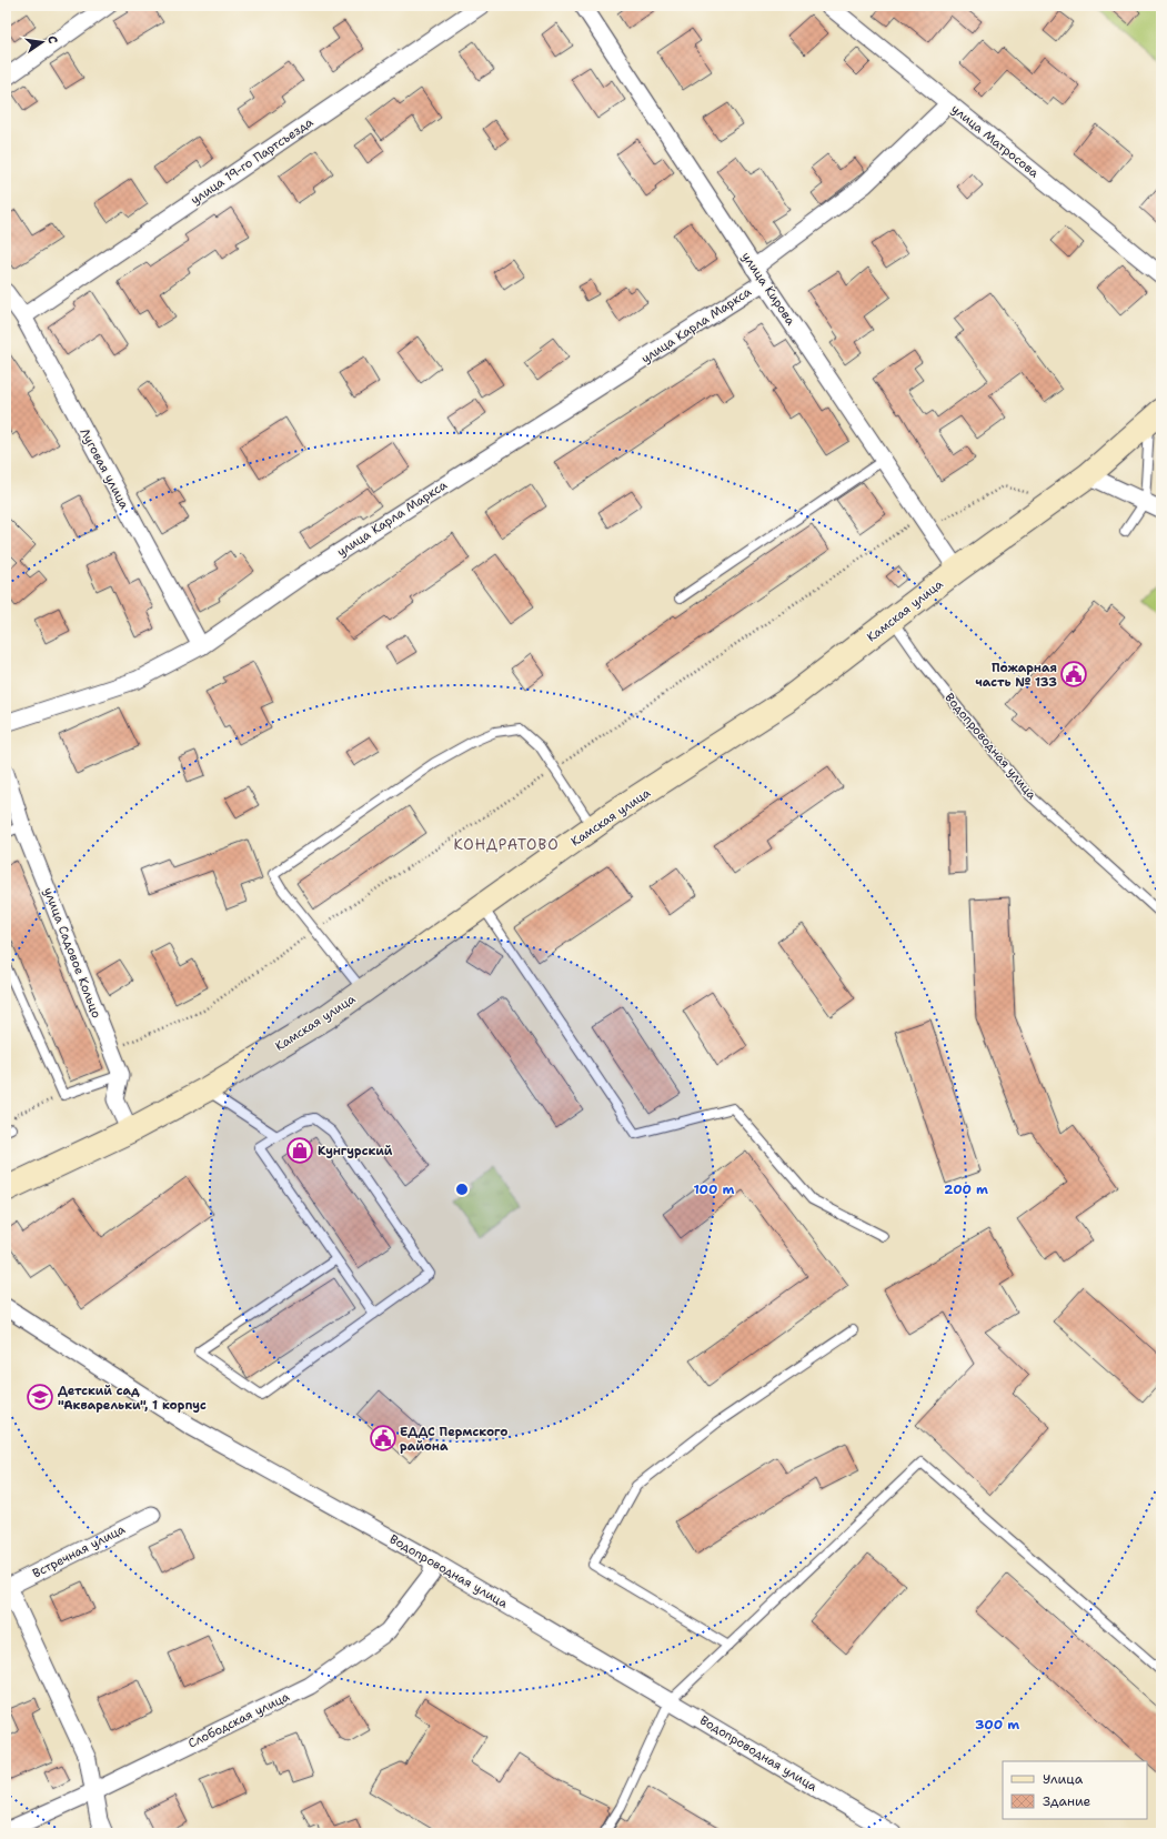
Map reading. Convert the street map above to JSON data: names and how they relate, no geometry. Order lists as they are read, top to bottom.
{
  "streets": {
    "street": [
      "улица Матросова",
      "улица 19-го Партсъезда",
      "улица Кирова",
      "улица Карла Маркса",
      "Луговая улица",
      "Камская улица",
      "Водопроводная улица",
      "улица Садовое Кольцо",
      "Встречная улица",
      "Слободская улица"
    ]
  },
  "crossings": [
    ["улица 19-го Партсъезда", "Луговая улица"],
    ["улица Кирова", "улица Карла Маркса"],
    ["улица Кирова", "Камская улица"],
    ["улица Карла Маркса", "Луговая улица"],
    ["Камская улица", "Водопроводная улица"],
    ["Водопроводная улица", "Слободская улица"]
  ],
  "districts": ["КОНДРАТОВО"],
  "places": {
    "public building": ["Пожарная часть № 133", "ЕДДС Пермского района"],
    "shop": ["Кунгурский"],
    "school or university": ["Детский сад \"Акварельки\", 1 корпус"]
  },
  "legend": ["Улица", "Здание"],
  "north": "right",
  "rings": ["100 m", "200 m", "300 m"]
}
